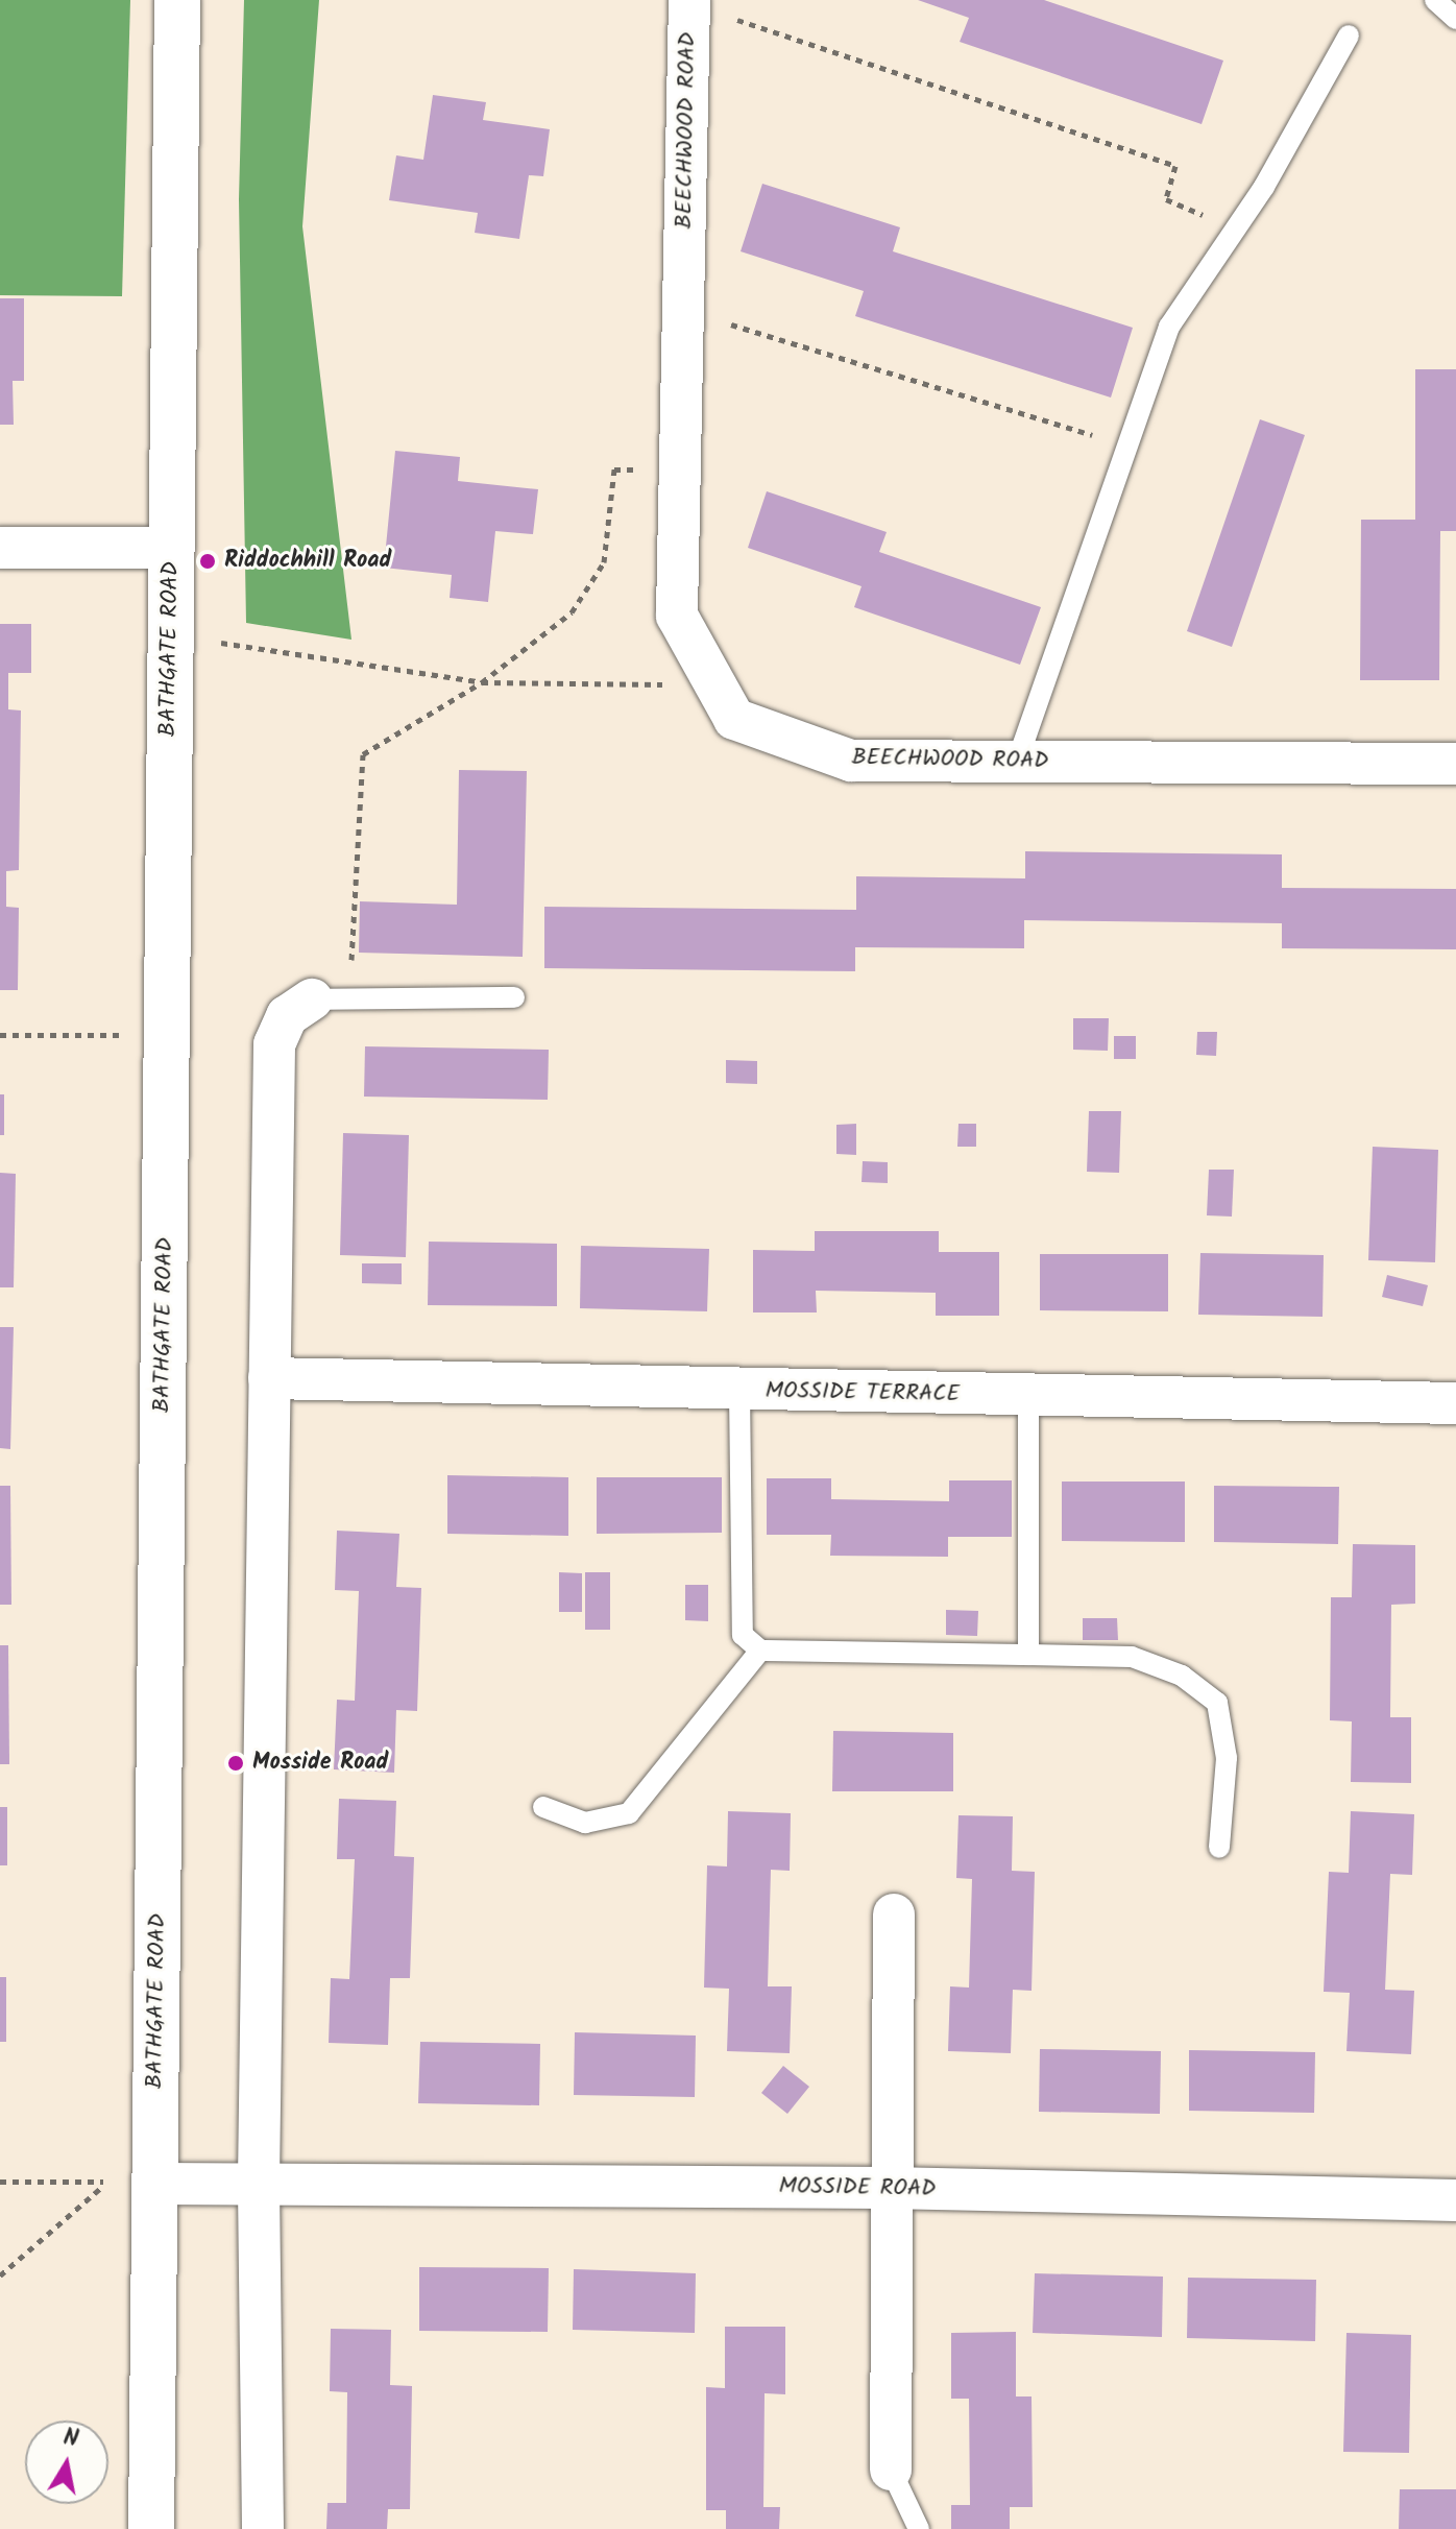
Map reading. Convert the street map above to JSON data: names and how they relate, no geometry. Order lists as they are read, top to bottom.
{
  "streets": {
    "main road": ["BATHGATE ROAD"],
    "street": ["BEECHWOOD ROAD", "MOSSIDE TERRACE", "MOSSIDE ROAD"]
  },
  "crossings": [
    ["BATHGATE ROAD", "MOSSIDE ROAD"]
  ],
  "places": ["Riddochhill Road", "Mosside Road"],
  "north": "top"
}
